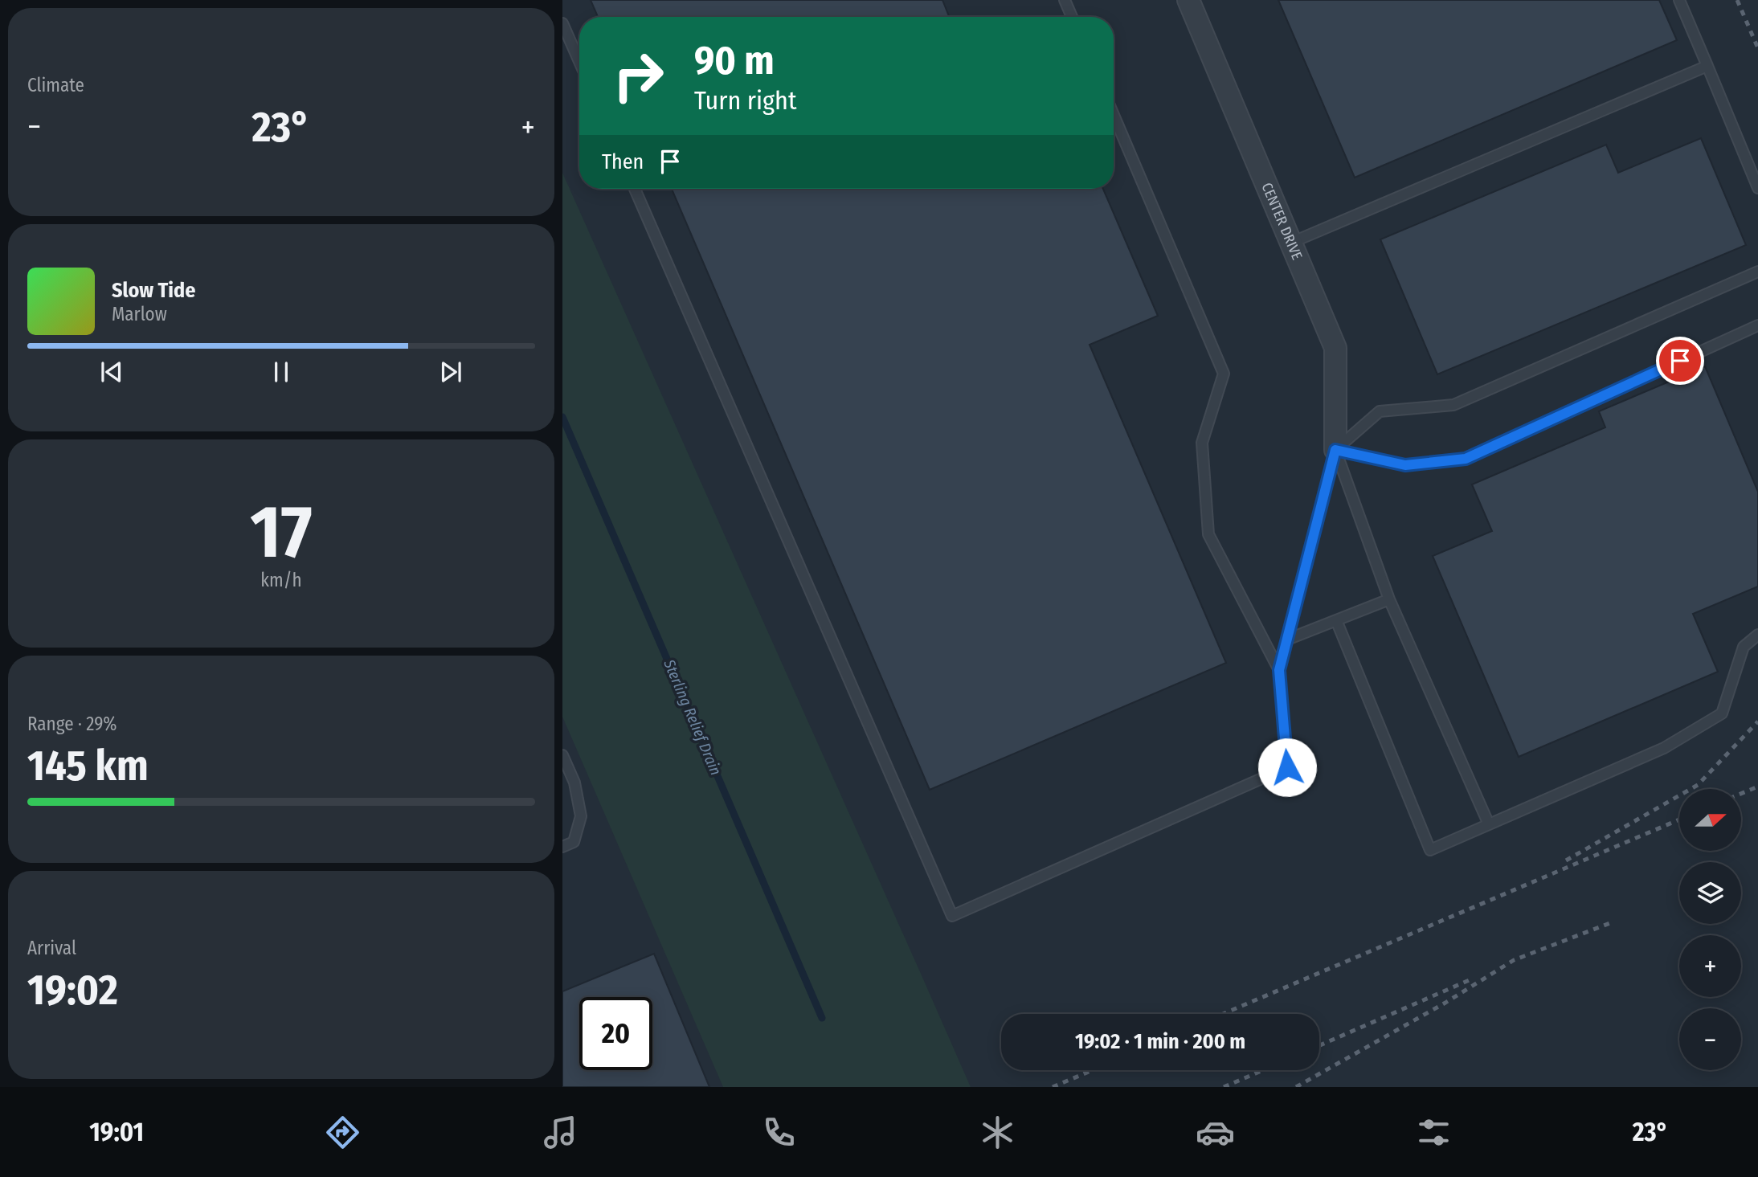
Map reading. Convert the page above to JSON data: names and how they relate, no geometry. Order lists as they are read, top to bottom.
{
  "streets": {
    "street": ["CENTER DRIVE"]
  },
  "water": ["Sterling Relief Drain"],
  "north": "right",
  "page": {
    "tile": [
      "Climate",
      ["17", "km/h"],
      ["Range · 29%", "145 km"],
      ["Arrival", "19:02"]
    ],
    "turn": ["90 m", "Turn right"],
    "heat": ["−", "23°", "+"],
    "then": "Then",
    "song": ["Slow Tide", "Marlow"],
    "map_buttons": ["+", "−"],
    "limit": "20",
    "trip": "19:02 · 1 min · 200 m",
    "tabs": ["19:01", "23°"]
  }
}
